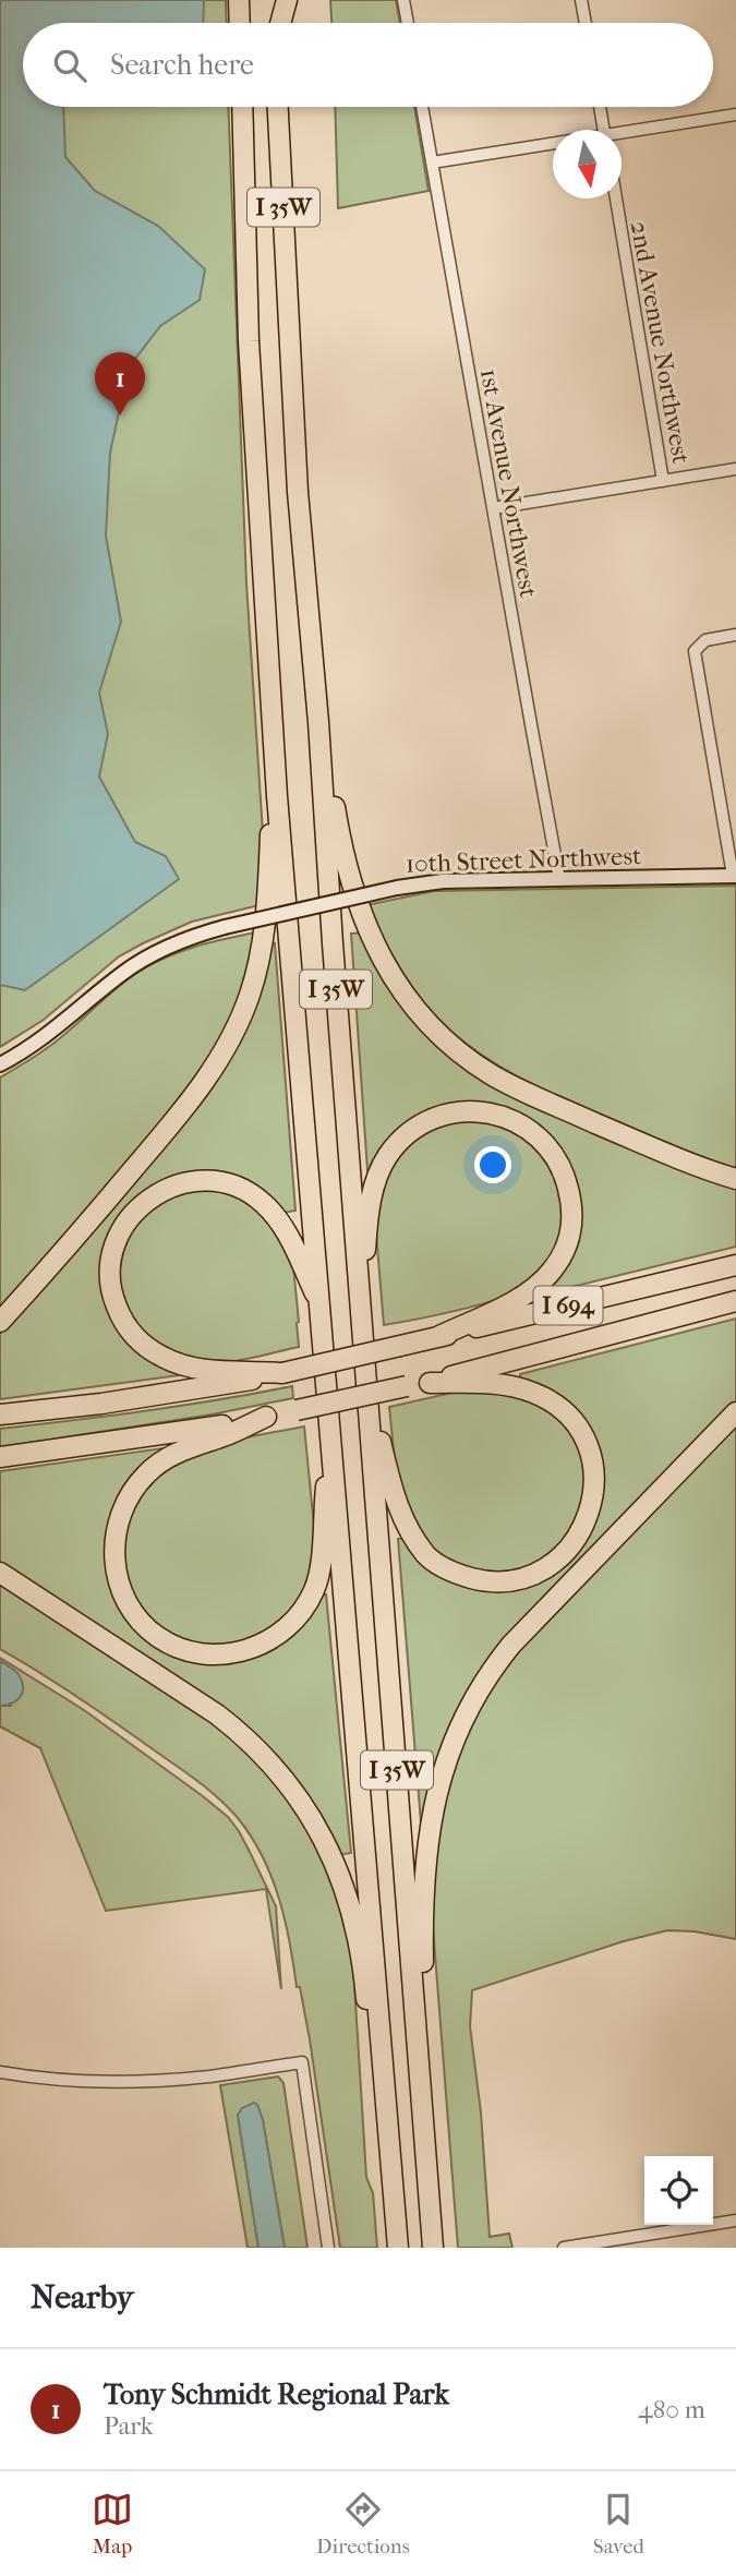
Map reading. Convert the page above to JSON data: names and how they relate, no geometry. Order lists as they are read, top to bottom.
{
  "streets": {
    "highway": ["I 35W", "I 694"],
    "street": ["2nd Avenue Northwest", "1st Avenue Northwest", "10th Street Northwest"]
  },
  "crossings": [
    ["1st Avenue Northwest", "10th Street Northwest"]
  ],
  "north": "bottom",
  "page": {
    "search": "Search here",
    "pins": "1",
    "heading": "Nearby",
    "list": [
      {
        "mark": "1",
        "name": "Tony Schmidt Regional Park",
        "note": "Park",
        "value": "480 m"
      }
    ],
    "nav": ["Map", "Directions", "Saved"]
  }
}
